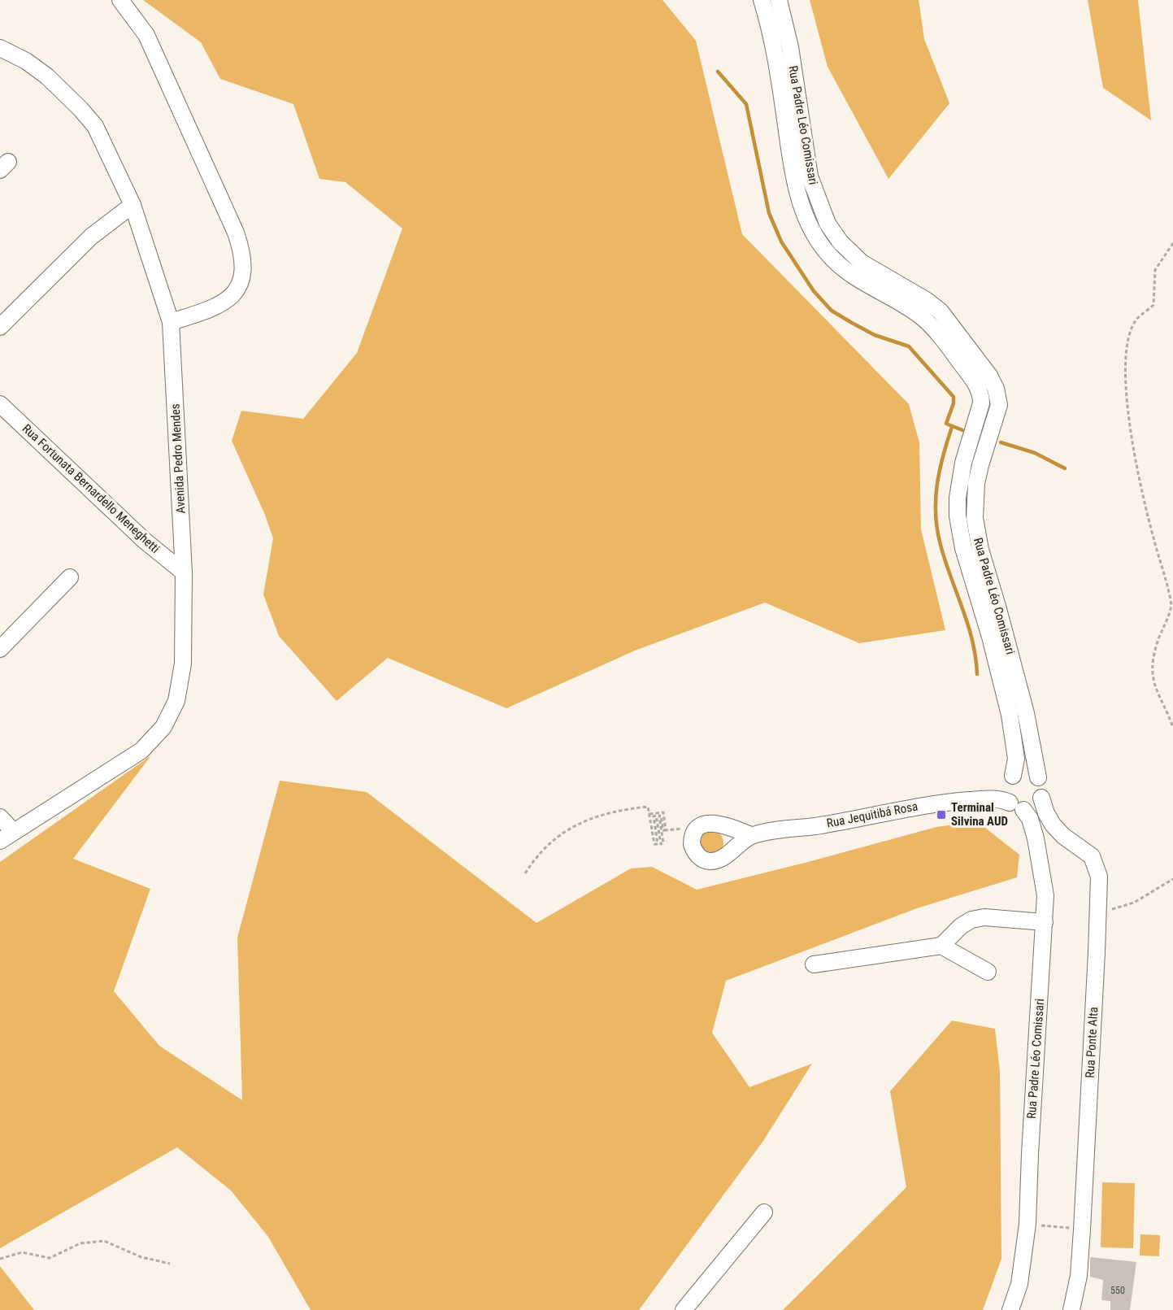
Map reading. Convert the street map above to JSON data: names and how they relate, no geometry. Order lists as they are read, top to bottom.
{
  "streets": {
    "street": [
      "Rua Padre Léo Comissari",
      "Avenida Pedro Mendes",
      "Rua Fortunata Bernardello Meneghetti",
      "Rua Jequitibá Rosa",
      "Rua Ponte Alta"
    ]
  },
  "crossings": [
    ["Rua Padre Léo Comissari", "Rua Jequitibá Rosa"],
    ["Rua Padre Léo Comissari", "Rua Ponte Alta"],
    ["Avenida Pedro Mendes", "Rua Fortunata Bernardello Meneghetti"],
    ["Rua Jequitibá Rosa", "Rua Ponte Alta"]
  ],
  "places": {
    "transit": ["Terminal Silvina AUD"]
  },
  "house_numbers": ["550"]
}
